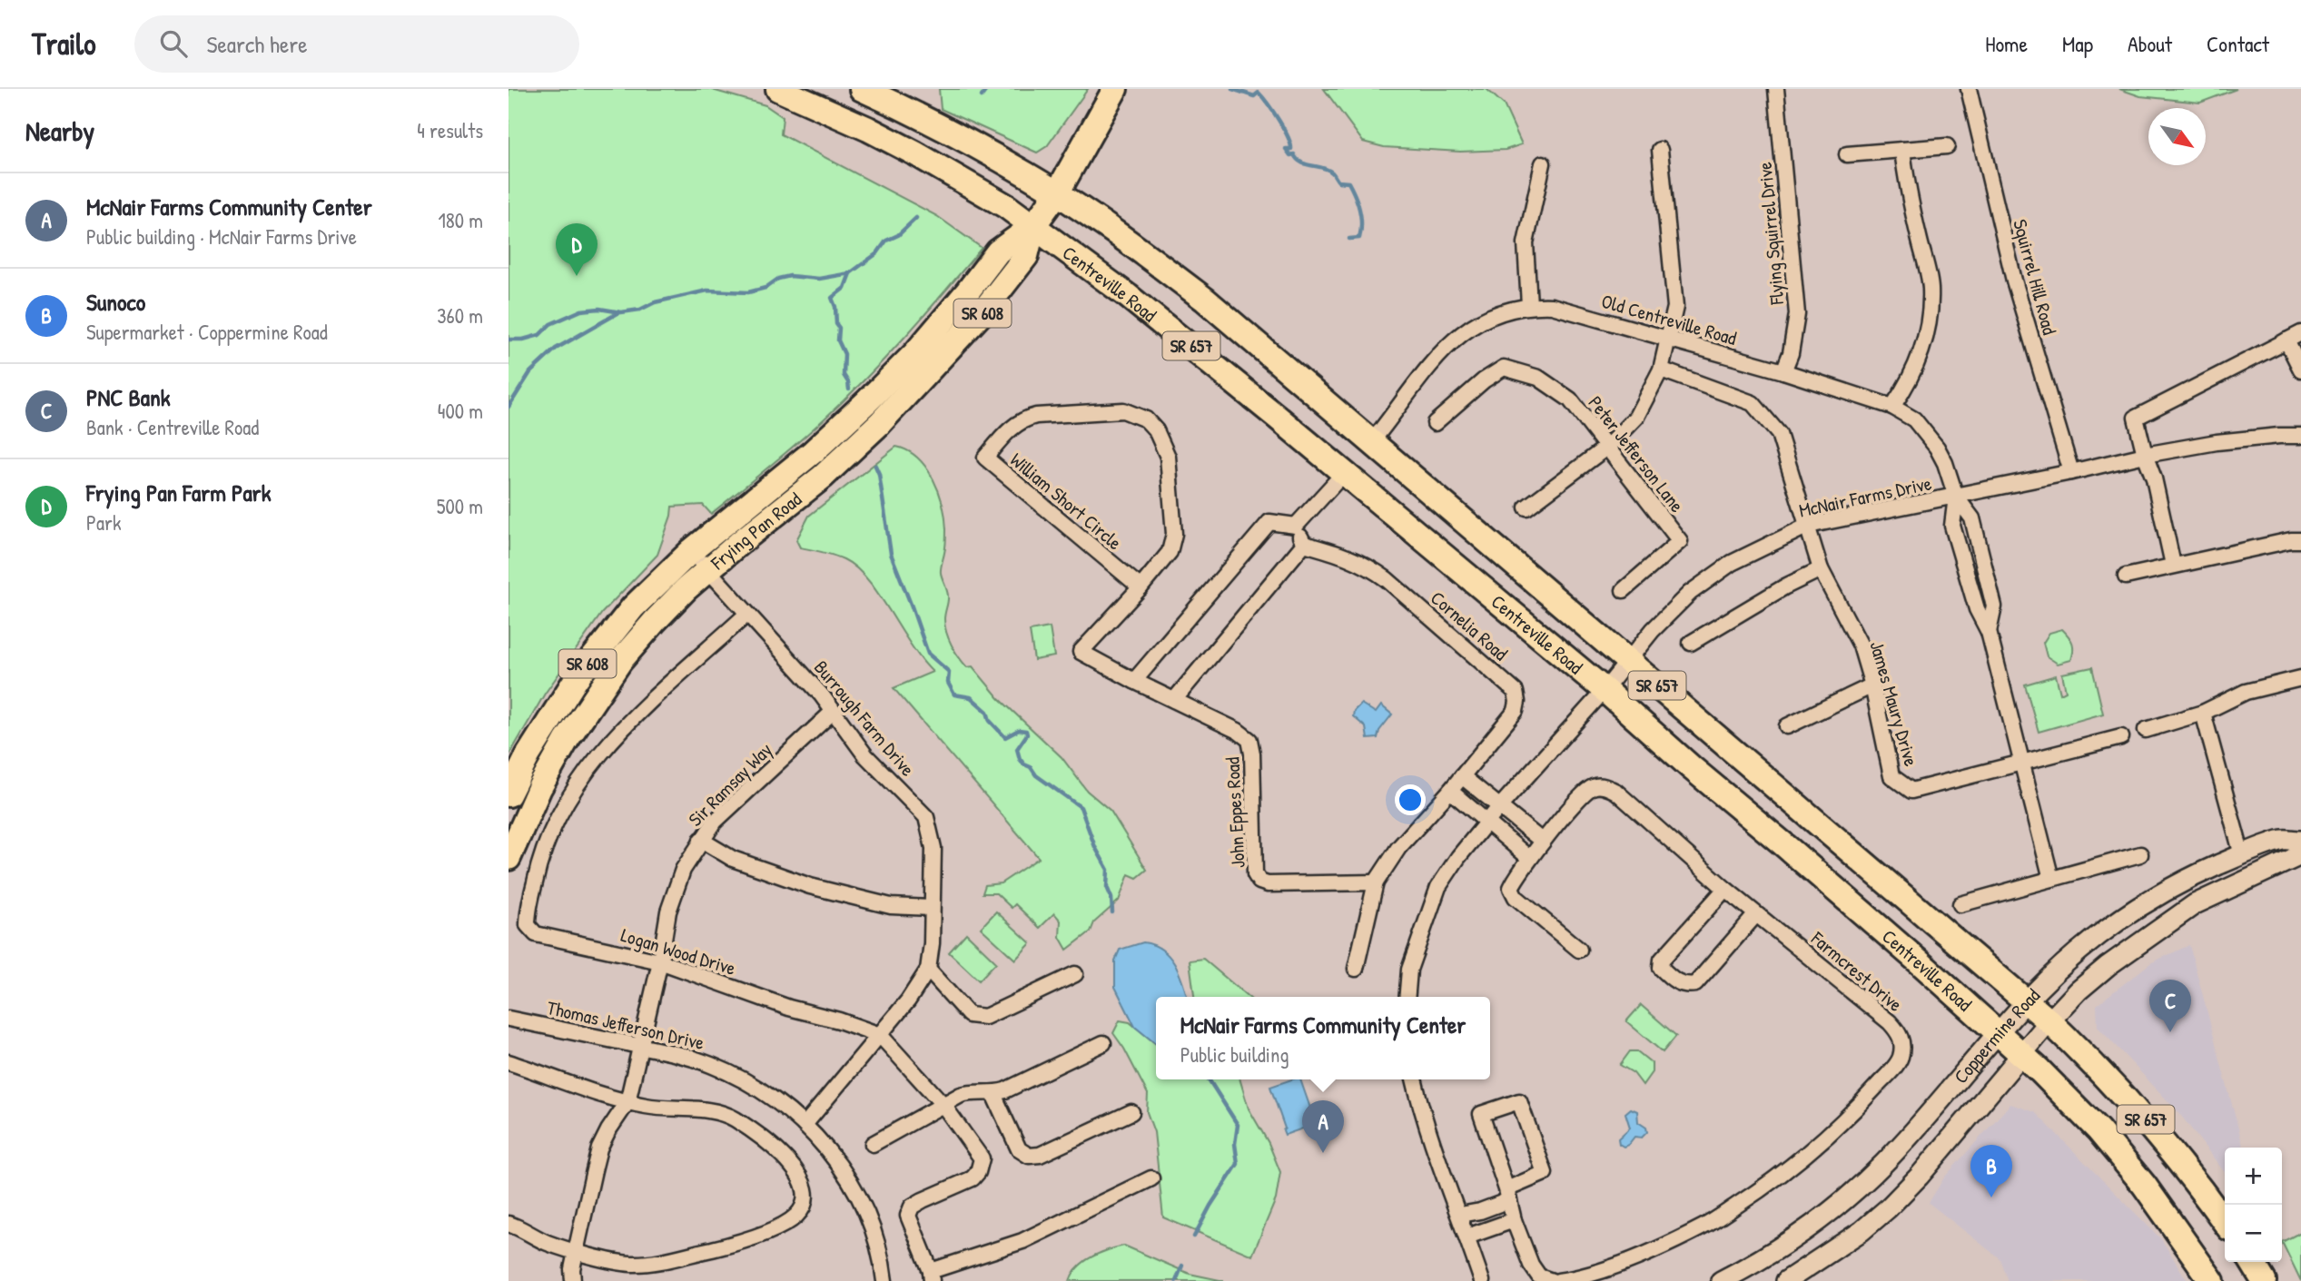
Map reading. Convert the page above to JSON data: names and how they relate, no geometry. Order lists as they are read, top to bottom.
{
  "streets": {
    "main road": [
      "Centreville Road",
      "SR 608",
      "SR 657",
      "Frying Pan Road"
    ],
    "street": [
      "Flying Squirrel Drive",
      "Squirrel Hill Road",
      "Old Centreville Road",
      "Peter Jefferson Lane",
      "McNair Farms Drive",
      "William Short Circle",
      "Cornelia Road",
      "James Maury Drive",
      "Burrough Farm Drive",
      "Sir Ramsay Way",
      "John Eppes Road",
      "Logan Wood Drive",
      "Farmcrest Drive",
      "Thomas Jefferson Drive",
      "Coppermine Road"
    ]
  },
  "crossings": [
    ["Flying Squirrel Drive", "Old Centreville Road"],
    ["Squirrel Hill Road", "McNair Farms Drive"],
    ["Centreville Road", "Old Centreville Road"],
    ["Centreville Road", "McNair Farms Drive"],
    ["Centreville Road", "Frying Pan Road"],
    ["Centreville Road", "Coppermine Road"],
    ["Old Centreville Road", "McNair Farms Drive"],
    ["McNair Farms Drive", "James Maury Drive"],
    ["William Short Circle", "John Eppes Road"],
    ["Frying Pan Road", "Burrough Farm Drive"],
    ["Cornelia Road", "John Eppes Road"],
    ["Burrough Farm Drive", "Sir Ramsay Way"],
    ["Burrough Farm Drive", "Logan Wood Drive"],
    ["Burrough Farm Drive", "Thomas Jefferson Drive"],
    ["Sir Ramsay Way", "Logan Wood Drive"],
    ["Sir Ramsay Way", "Thomas Jefferson Drive"]
  ],
  "north": "bottom right",
  "page": {
    "header": "Trailo",
    "search": "Search here",
    "nav": [
      "Home",
      "Map",
      "About",
      "Contact"
    ],
    "heading": ["Nearby", "4 results"],
    "list": [
      {
        "mark": "A",
        "name": "McNair Farms Community Center",
        "note": "Public building · McNair Farms Drive",
        "value": "180 m"
      },
      {
        "mark": "B",
        "name": "Sunoco",
        "note": "Supermarket · Coppermine Road",
        "value": "360 m"
      },
      {
        "mark": "C",
        "name": "PNC Bank",
        "note": "Bank · Centreville Road",
        "value": "400 m"
      },
      {
        "mark": "D",
        "name": "Frying Pan Farm Park",
        "note": "Park",
        "value": "500 m"
      }
    ],
    "pins": [
      "D",
      "C",
      "A",
      "B"
    ],
    "popup": ["McNair Farms Community Center", "Public building"],
    "map_buttons": ["+", "−"]
  }
}
